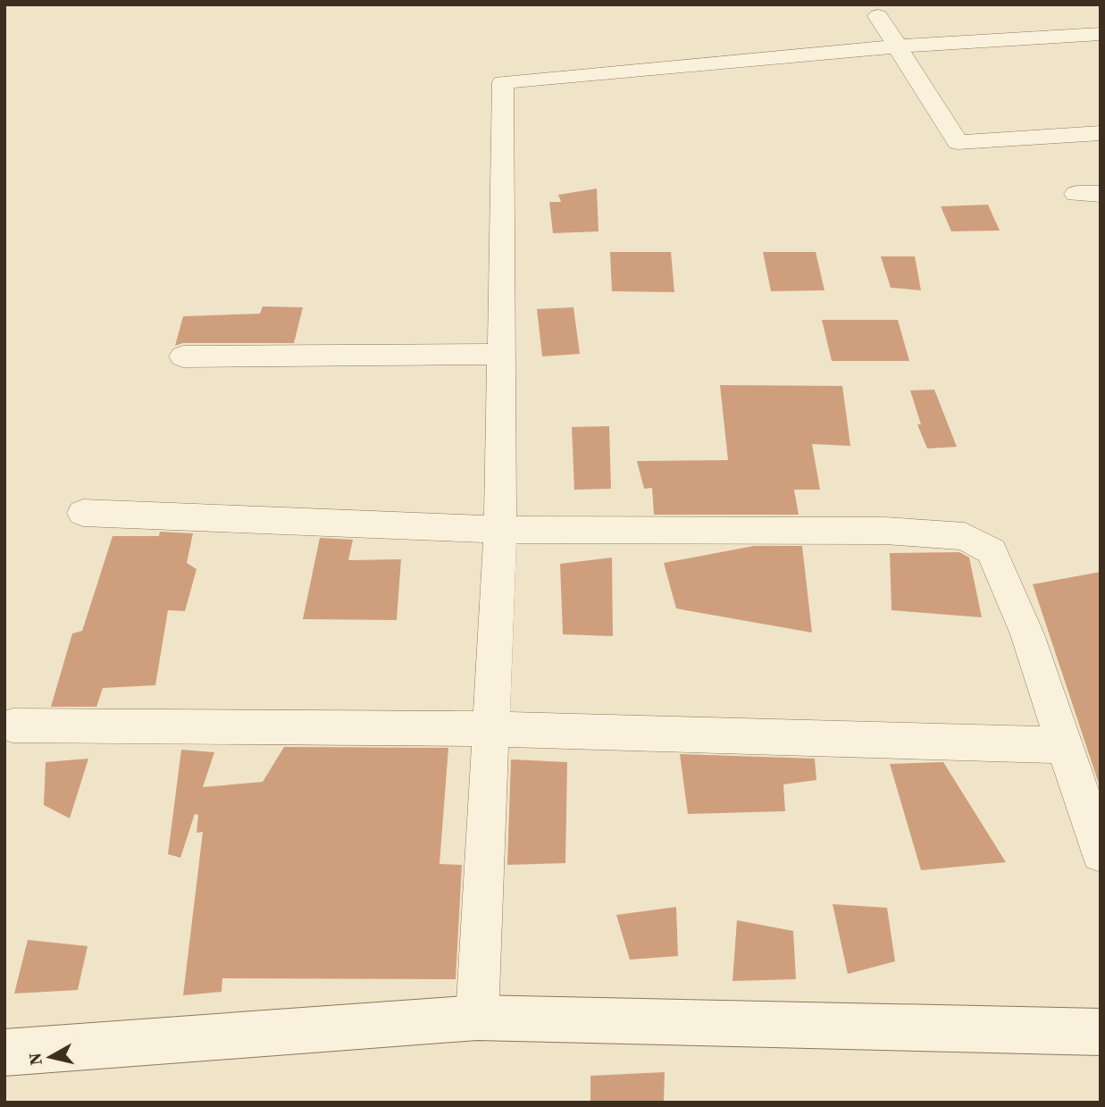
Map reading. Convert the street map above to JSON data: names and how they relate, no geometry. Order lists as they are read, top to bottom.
{
  "north": "left"
}
